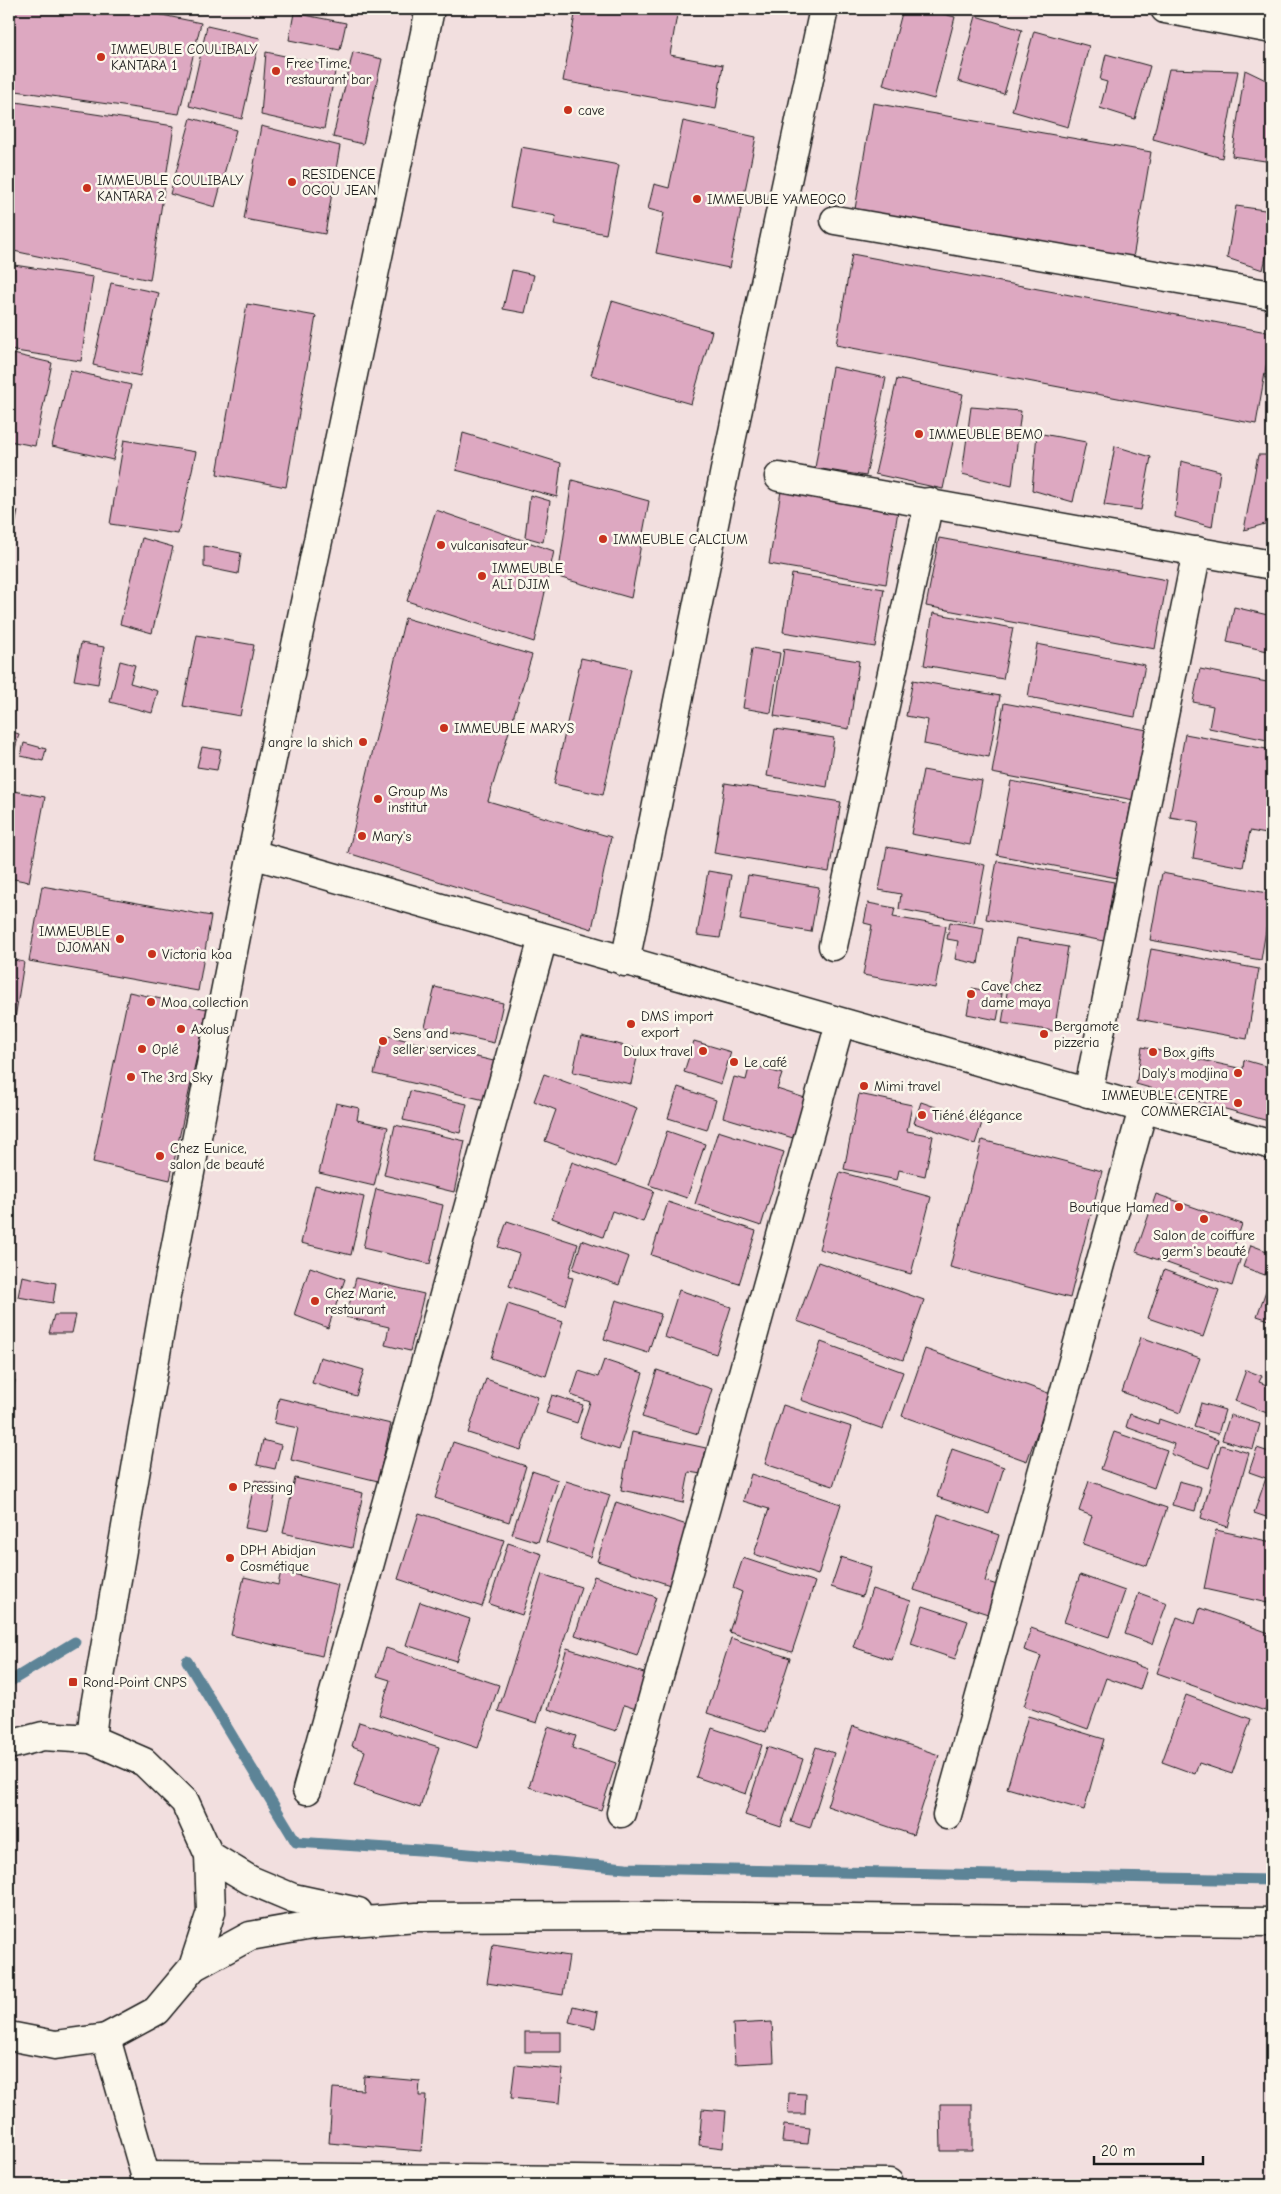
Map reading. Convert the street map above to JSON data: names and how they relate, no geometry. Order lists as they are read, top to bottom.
{
  "places": {
    "other": [
      "IMMEUBLE COULIBALY KANTARA 1",
      "Free Time, restaurant bar",
      "cave",
      "RESIDENCE OGOU JEAN",
      "IMMEUBLE COULIBALY KANTARA 2",
      "IMMEUBLE YAMEOGO",
      "IMMEUBLE BEMO",
      "IMMEUBLE CALCIUM",
      "vulcanisateur",
      "IMMEUBLE ALI DJIM",
      "IMMEUBLE MARYS",
      "angre la shich",
      "Group Ms institut",
      "Mary's",
      "IMMEUBLE DJOMAN",
      "Victoria koa",
      "Cave chez dame maya",
      "Moa collection",
      "DMS import export",
      "Axolus",
      "Bergamote pizzeria",
      "Sens and seller services",
      "Oplé",
      "Dulux travel",
      "Box gifts",
      "Le café",
      "Daly's modjina",
      "The 3rd Sky",
      "Mimi travel",
      "IMMEUBLE CENTRE COMMERCIAL",
      "Tiéné élégance",
      "Chez Eunice, salon de beauté",
      "Boutique Hamed",
      "Salon de coiffure germ's beauté",
      "Chez Marie, restaurant",
      "Pressing",
      "DPH Abidjan Cosmétique"
    ],
    "transit": ["Rond-Point CNPS"]
  },
  "scale_bar": "20 m"
}
